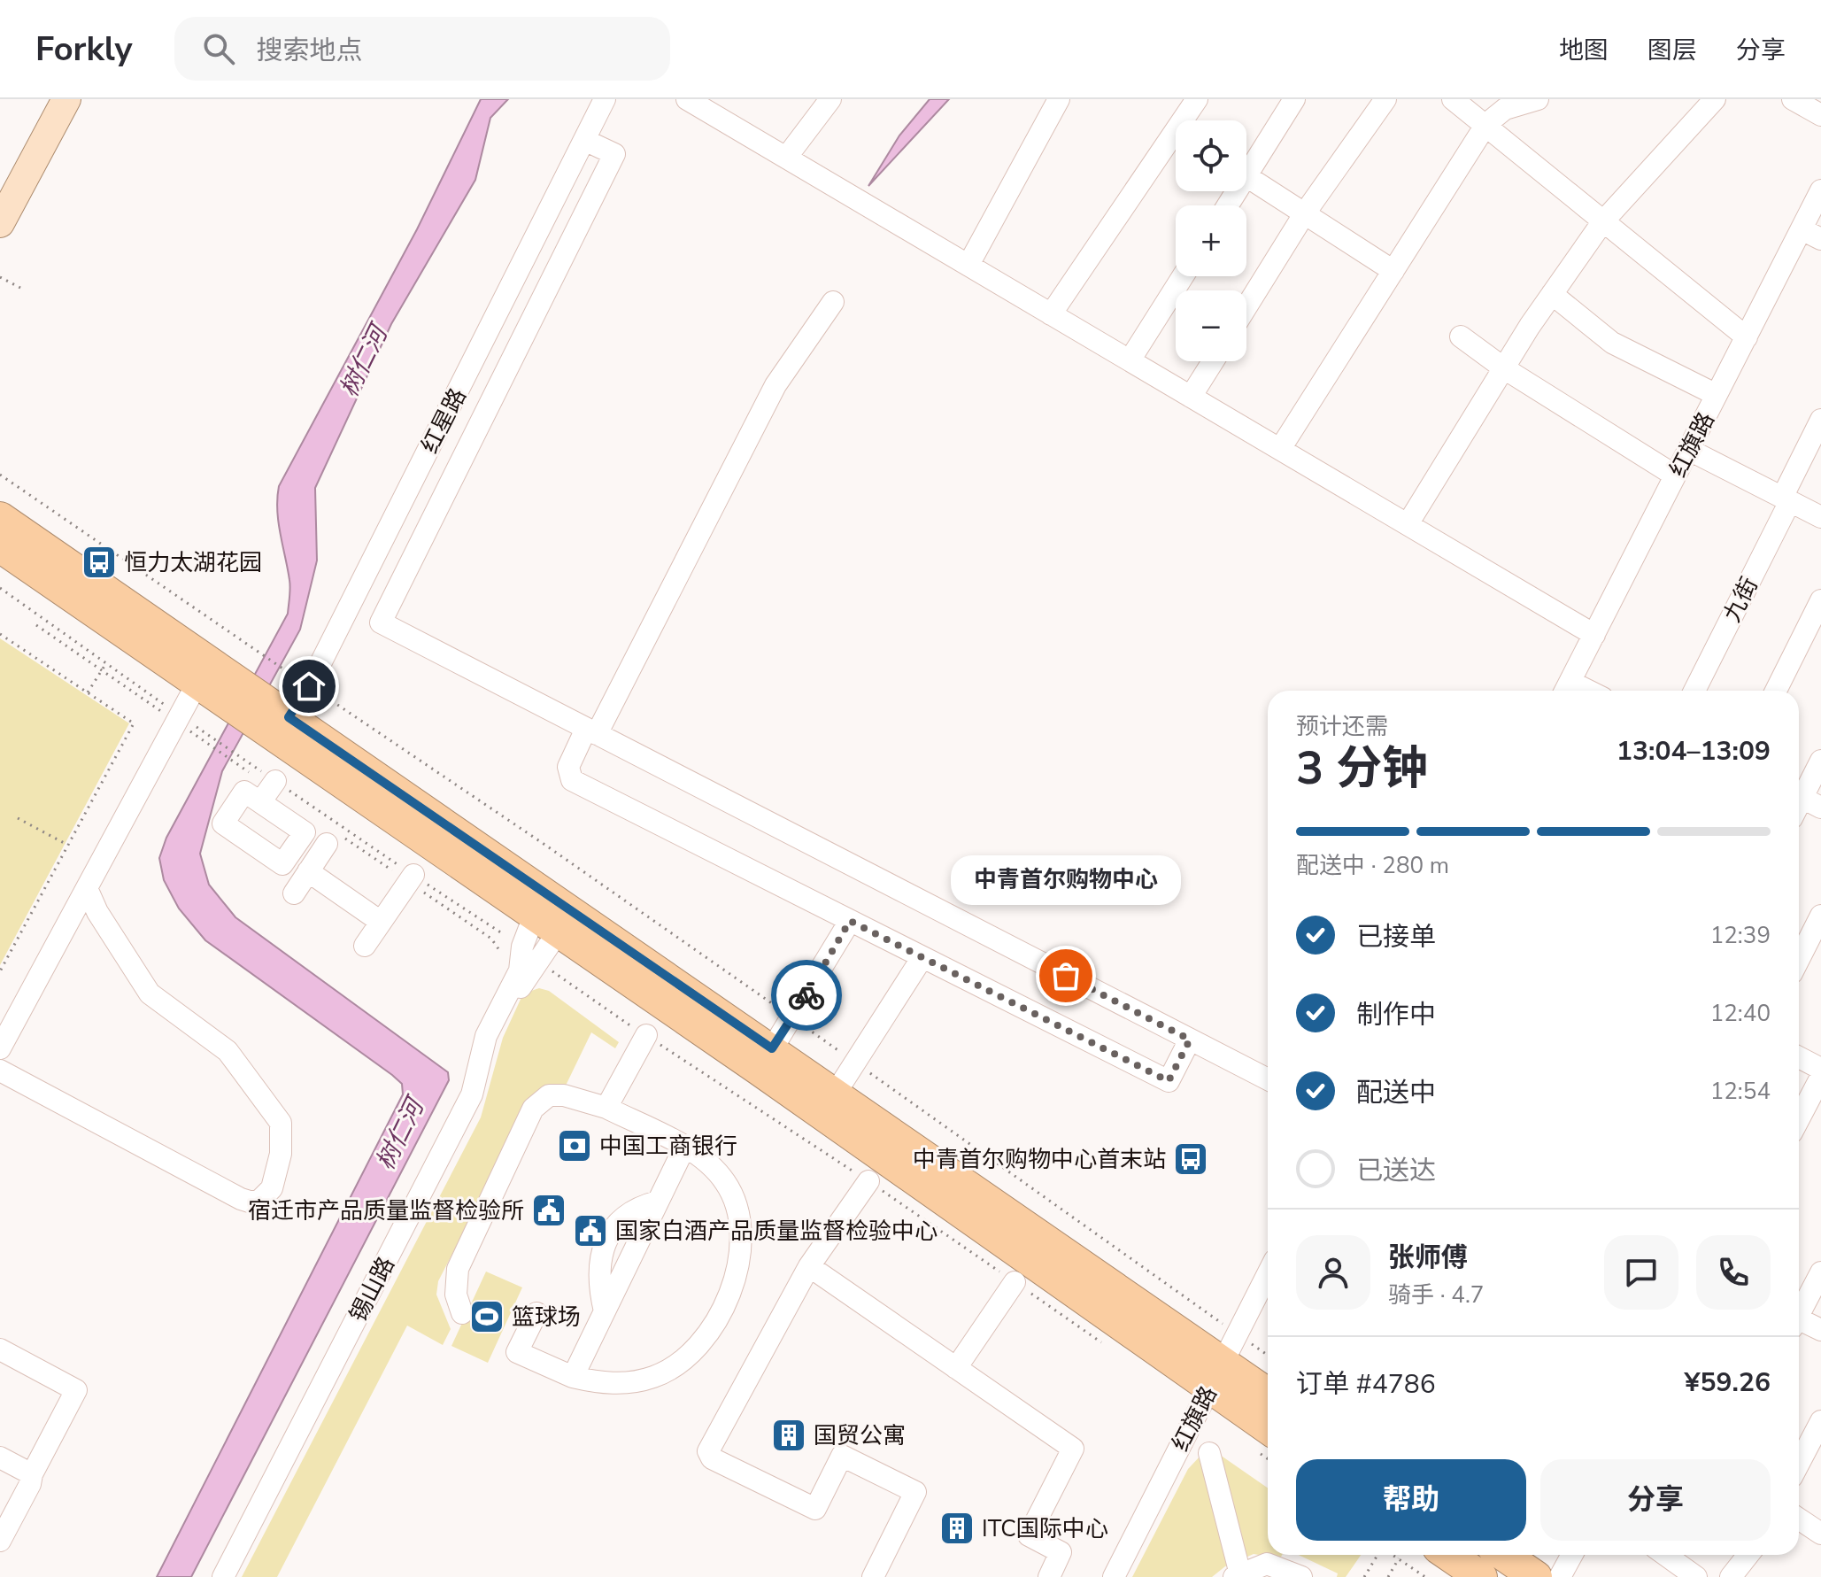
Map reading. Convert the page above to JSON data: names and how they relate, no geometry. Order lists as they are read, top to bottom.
{
  "streets": {
    "street": [
      "红星路",
      "红旗路",
      "九街",
      "锡山路"
    ]
  },
  "water": ["树仁河"],
  "places": {
    "bus stop": ["恒力太湖花园", "中青首尔购物中心首末站"],
    "other": ["中青首尔购物中心"],
    "bank": ["中国工商银行"],
    "public building": ["宿迁市产品质量监督检验所", "国家白酒产品质量监督检验中心"],
    "sports": ["篮球场"],
    "building": ["国贸公寓", "ITC国际中心"]
  },
  "page": {
    "header": "Forkly",
    "search": "搜索地点",
    "nav": ["地图", "图层", "分享"],
    "map_buttons": ["+", "−"],
    "heading": ["3 分钟", "预计还需", "13:04–13:09"],
    "panel": [
      "张师傅",
      "骑手 · 4.7",
      "订单 #4786",
      "¥59.26"
    ],
    "bar": "配送中 · 280 m",
    "bubble": "中青首尔购物中心",
    "list": [
      ["已接单", "12:39"],
      ["制作中", "12:40"],
      ["配送中", "12:54"],
      "已送达"
    ],
    "buttons": ["帮助", "分享"]
  }
}
